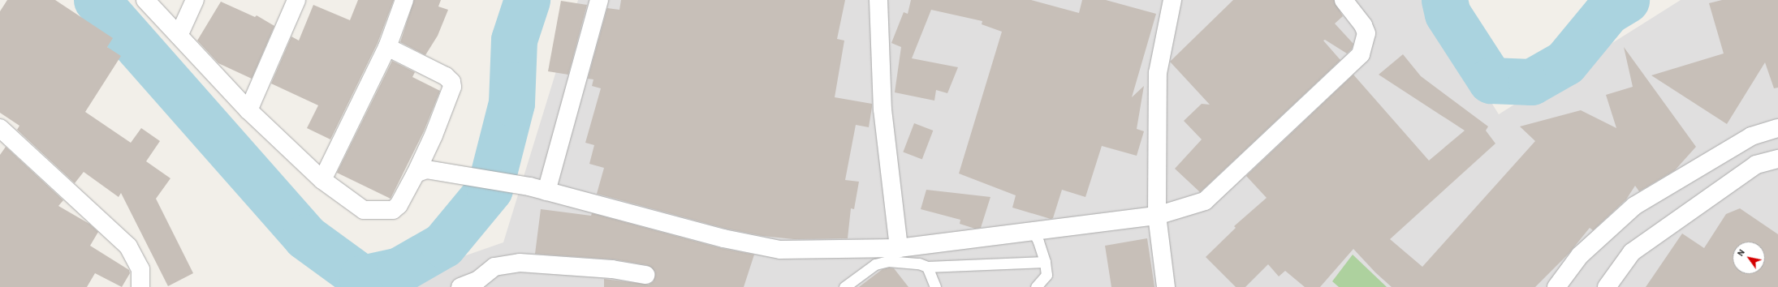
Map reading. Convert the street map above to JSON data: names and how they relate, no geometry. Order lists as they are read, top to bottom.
{
  "north": "top left"
}
